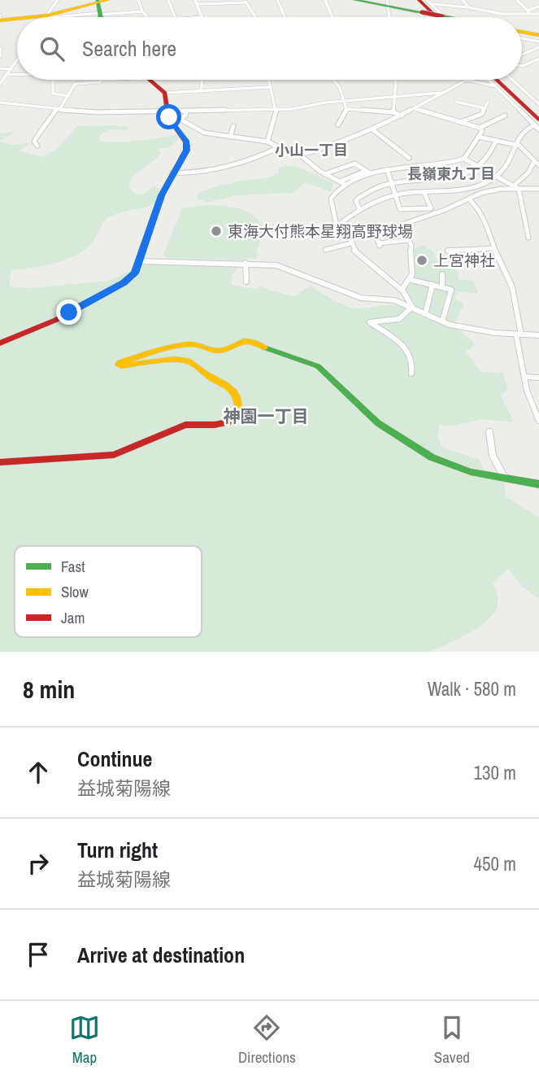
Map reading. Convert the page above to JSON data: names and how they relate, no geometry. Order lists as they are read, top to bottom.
{
  "districts": ["小山一丁目", "長嶺東九丁目", "神園一丁目"],
  "places": ["東海大付熊本星翔高野球場", "上宮神社"],
  "legend": ["Fast", "Slow", "Jam"],
  "page": {
    "search": "Search here",
    "heading": ["8 min", "Walk · 580 m"],
    "list": [
      ["Continue", "益城菊陽線", "130 m"],
      ["Turn right", "益城菊陽線", "450 m"],
      "Arrive at destination"
    ],
    "nav": ["Map", "Directions", "Saved"]
  }
}
